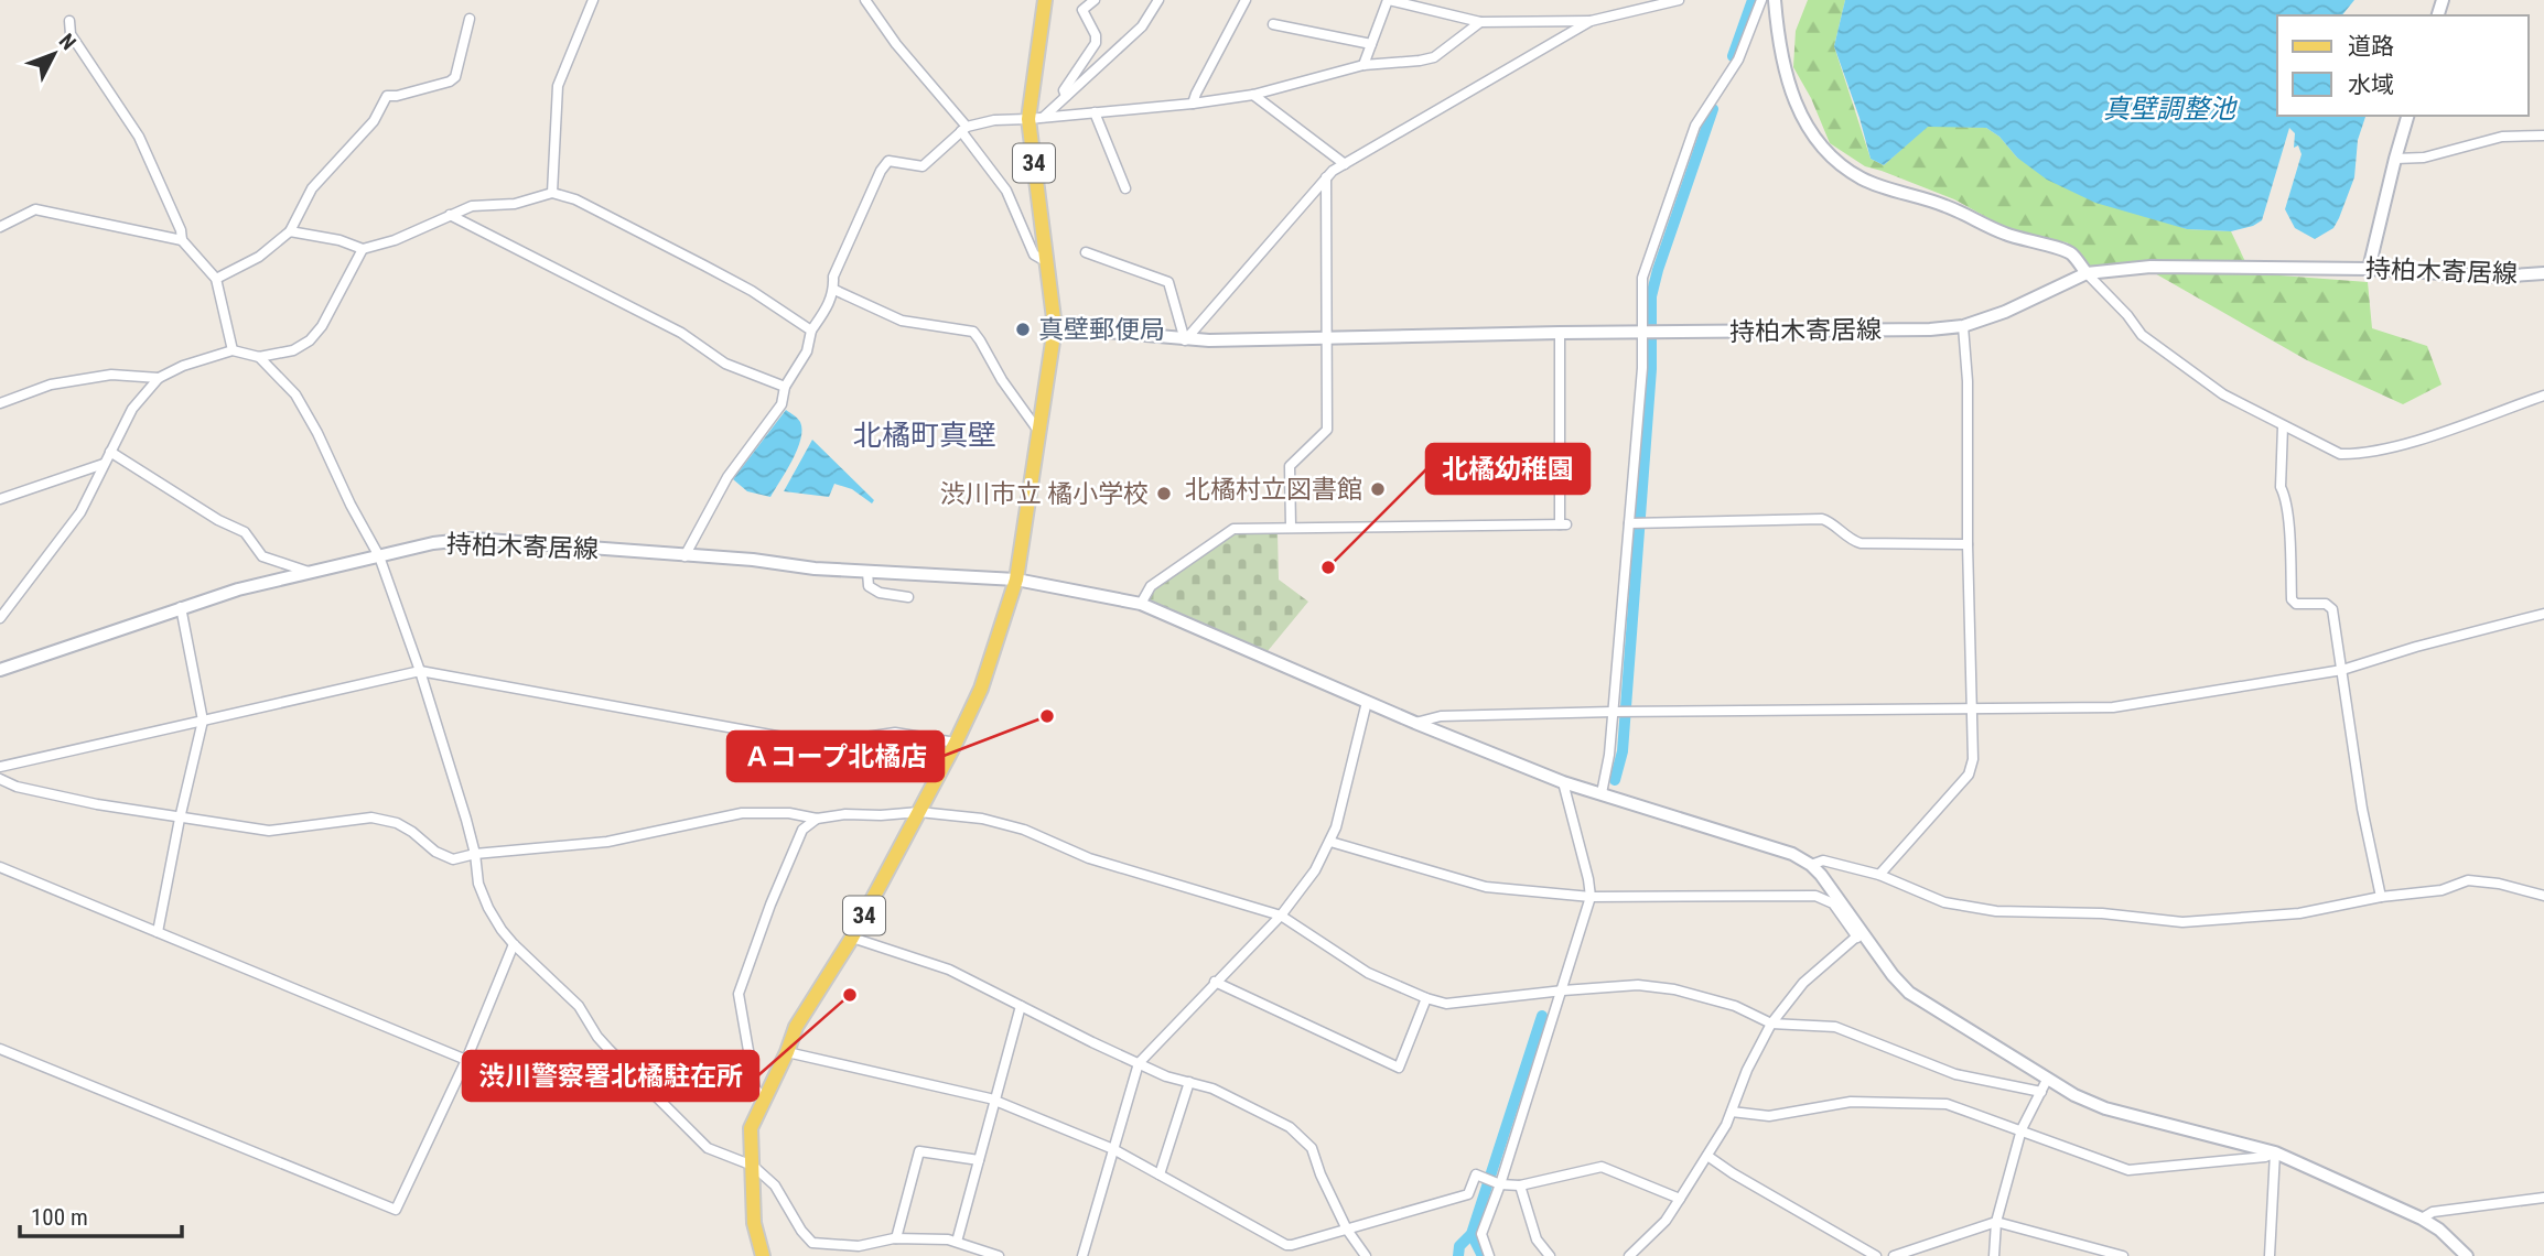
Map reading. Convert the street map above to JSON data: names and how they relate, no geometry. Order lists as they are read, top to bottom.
{
  "streets": {
    "main road": ["34", "持柏木寄居線"]
  },
  "crossings": [
    ["34", "持柏木寄居線"]
  ],
  "districts": ["北橘町真壁"],
  "water": ["真壁調整池"],
  "places": [
    "真壁郵便局",
    "北橘村立図書館",
    "渋川市立 橘小学校",
    "北橘幼稚園",
    "Ａコープ北橘店",
    "渋川警察署北橘駐在所"
  ],
  "legend": ["道路", "水域"],
  "scale_bar": "100 m",
  "north": "top right"
}
